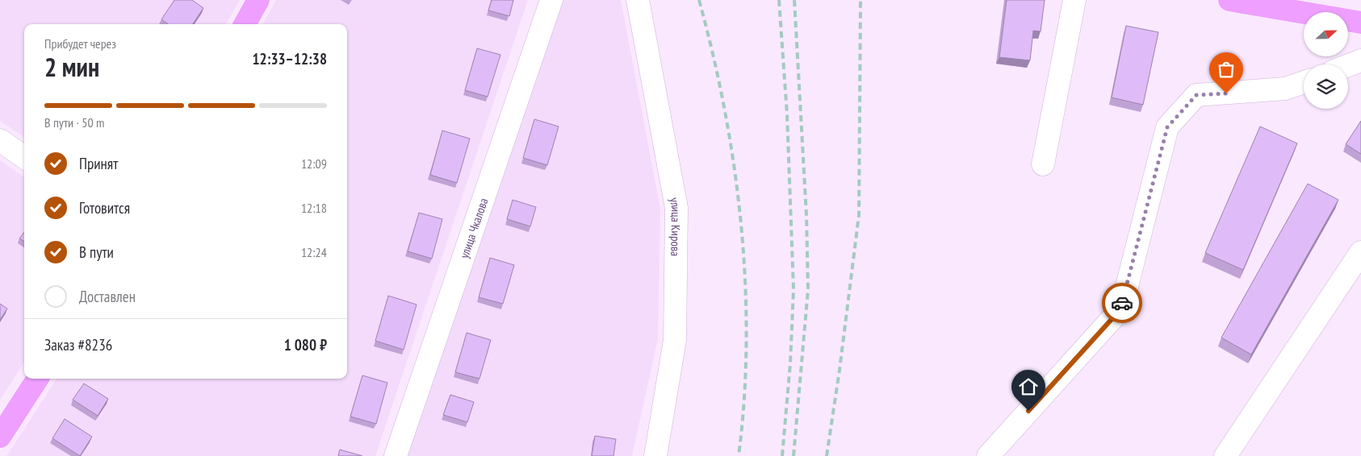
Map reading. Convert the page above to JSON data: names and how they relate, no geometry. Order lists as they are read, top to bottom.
{
  "streets": {
    "street": ["улица Кирова", "улица Чкалова"]
  },
  "north": "right",
  "page": {
    "heading": ["2 мин", "Прибудет через", "12:33–12:38"],
    "panel": ["Заказ #8236", "1 080 ₽"],
    "bar": "В пути · 50 m",
    "list": [
      ["Принят", "12:09"],
      ["Готовится", "12:18"],
      ["В пути", "12:24"],
      "Доставлен"
    ]
  }
}
